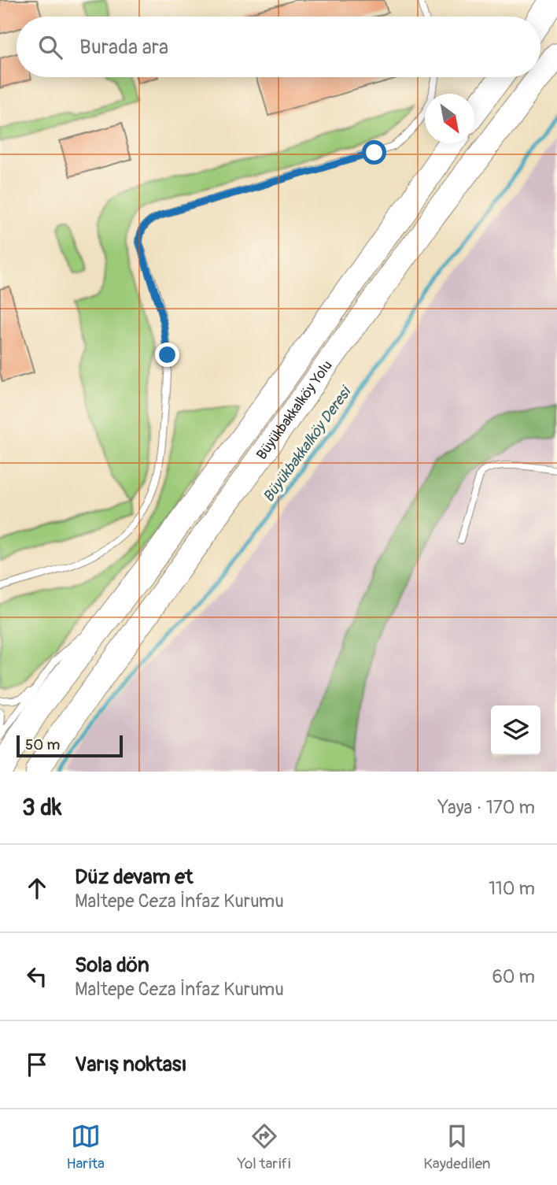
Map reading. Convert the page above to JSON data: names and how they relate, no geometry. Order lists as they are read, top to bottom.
{
  "streets": {
    "highway": ["Büyükbakkalköy Yolu"]
  },
  "water": ["Büyükbakkalköy Deresi"],
  "scale_bar": "50 m",
  "north": "bottom right",
  "page": {
    "search": "Burada ara",
    "scale": "50 m",
    "heading": ["3 dk", "Yaya · 170 m"],
    "list": [
      ["Düz devam et", "Maltepe Ceza İnfaz Kurumu", "110 m"],
      ["Sola dön", "Maltepe Ceza İnfaz Kurumu", "60 m"],
      "Varış noktası"
    ],
    "nav": ["Harita", "Yol tarifi", "Kaydedilen"]
  }
}
